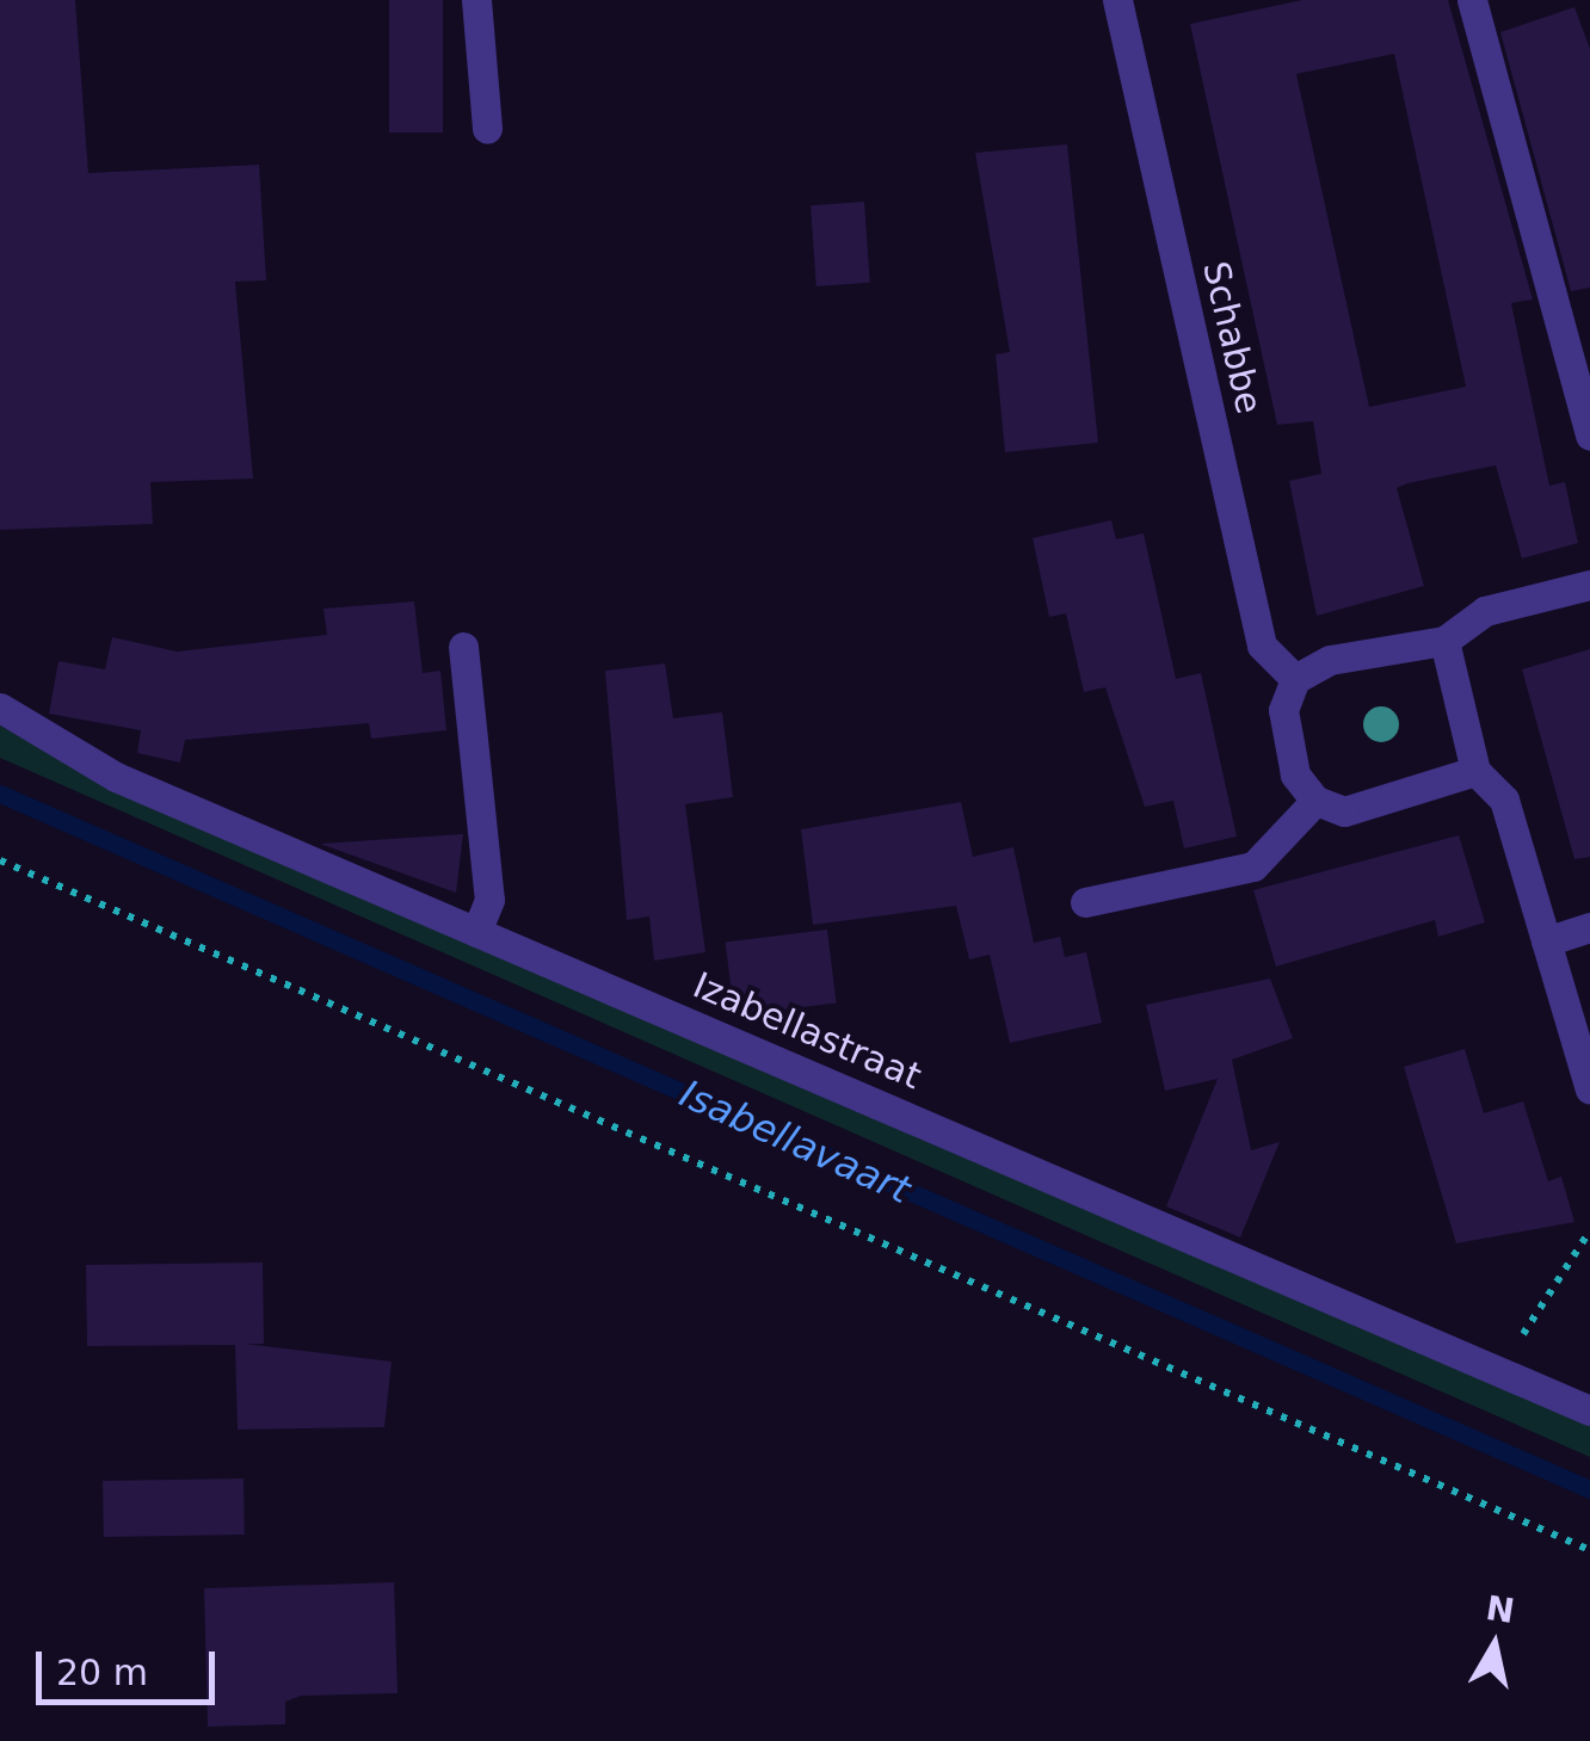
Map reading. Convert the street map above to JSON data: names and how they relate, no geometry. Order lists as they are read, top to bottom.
{
  "streets": {
    "street": ["Schabbe", "Izabellastraat"]
  },
  "water": ["Isabellavaart"],
  "scale_bar": "20 m",
  "north": "top"
}
